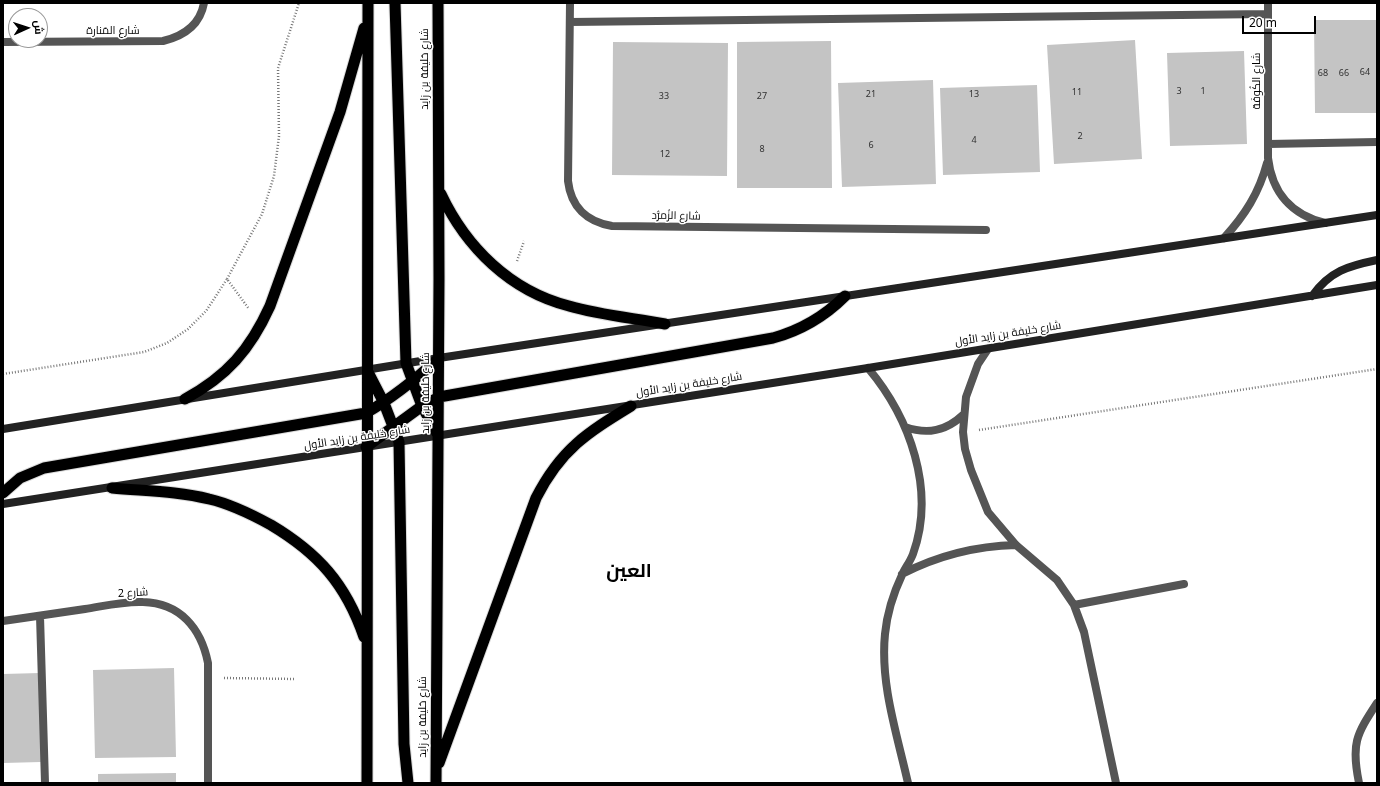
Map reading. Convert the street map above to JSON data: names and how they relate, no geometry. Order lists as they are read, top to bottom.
{
  "streets": {
    "highway": ["شارع خليفة بن زايد"],
    "main road": ["شارع خليفة بن زايد الأول"],
    "street": [
      "شارع المَنارة",
      "شارع الكُوفَة",
      "شارع الزُمرُّد",
      "شارع 2"
    ]
  },
  "crossings": [
    ["شارع خليفة بن زايد", "شارع خليفة بن زايد الأول"]
  ],
  "districts": ["العين"],
  "house_numbers": [
    "64",
    "68",
    "66",
    "3",
    "1",
    "11",
    "21",
    "13",
    "33",
    "27",
    "2",
    "4",
    "6",
    "8",
    "12"
  ],
  "scale_bar": "20 m",
  "north": "right"
}
